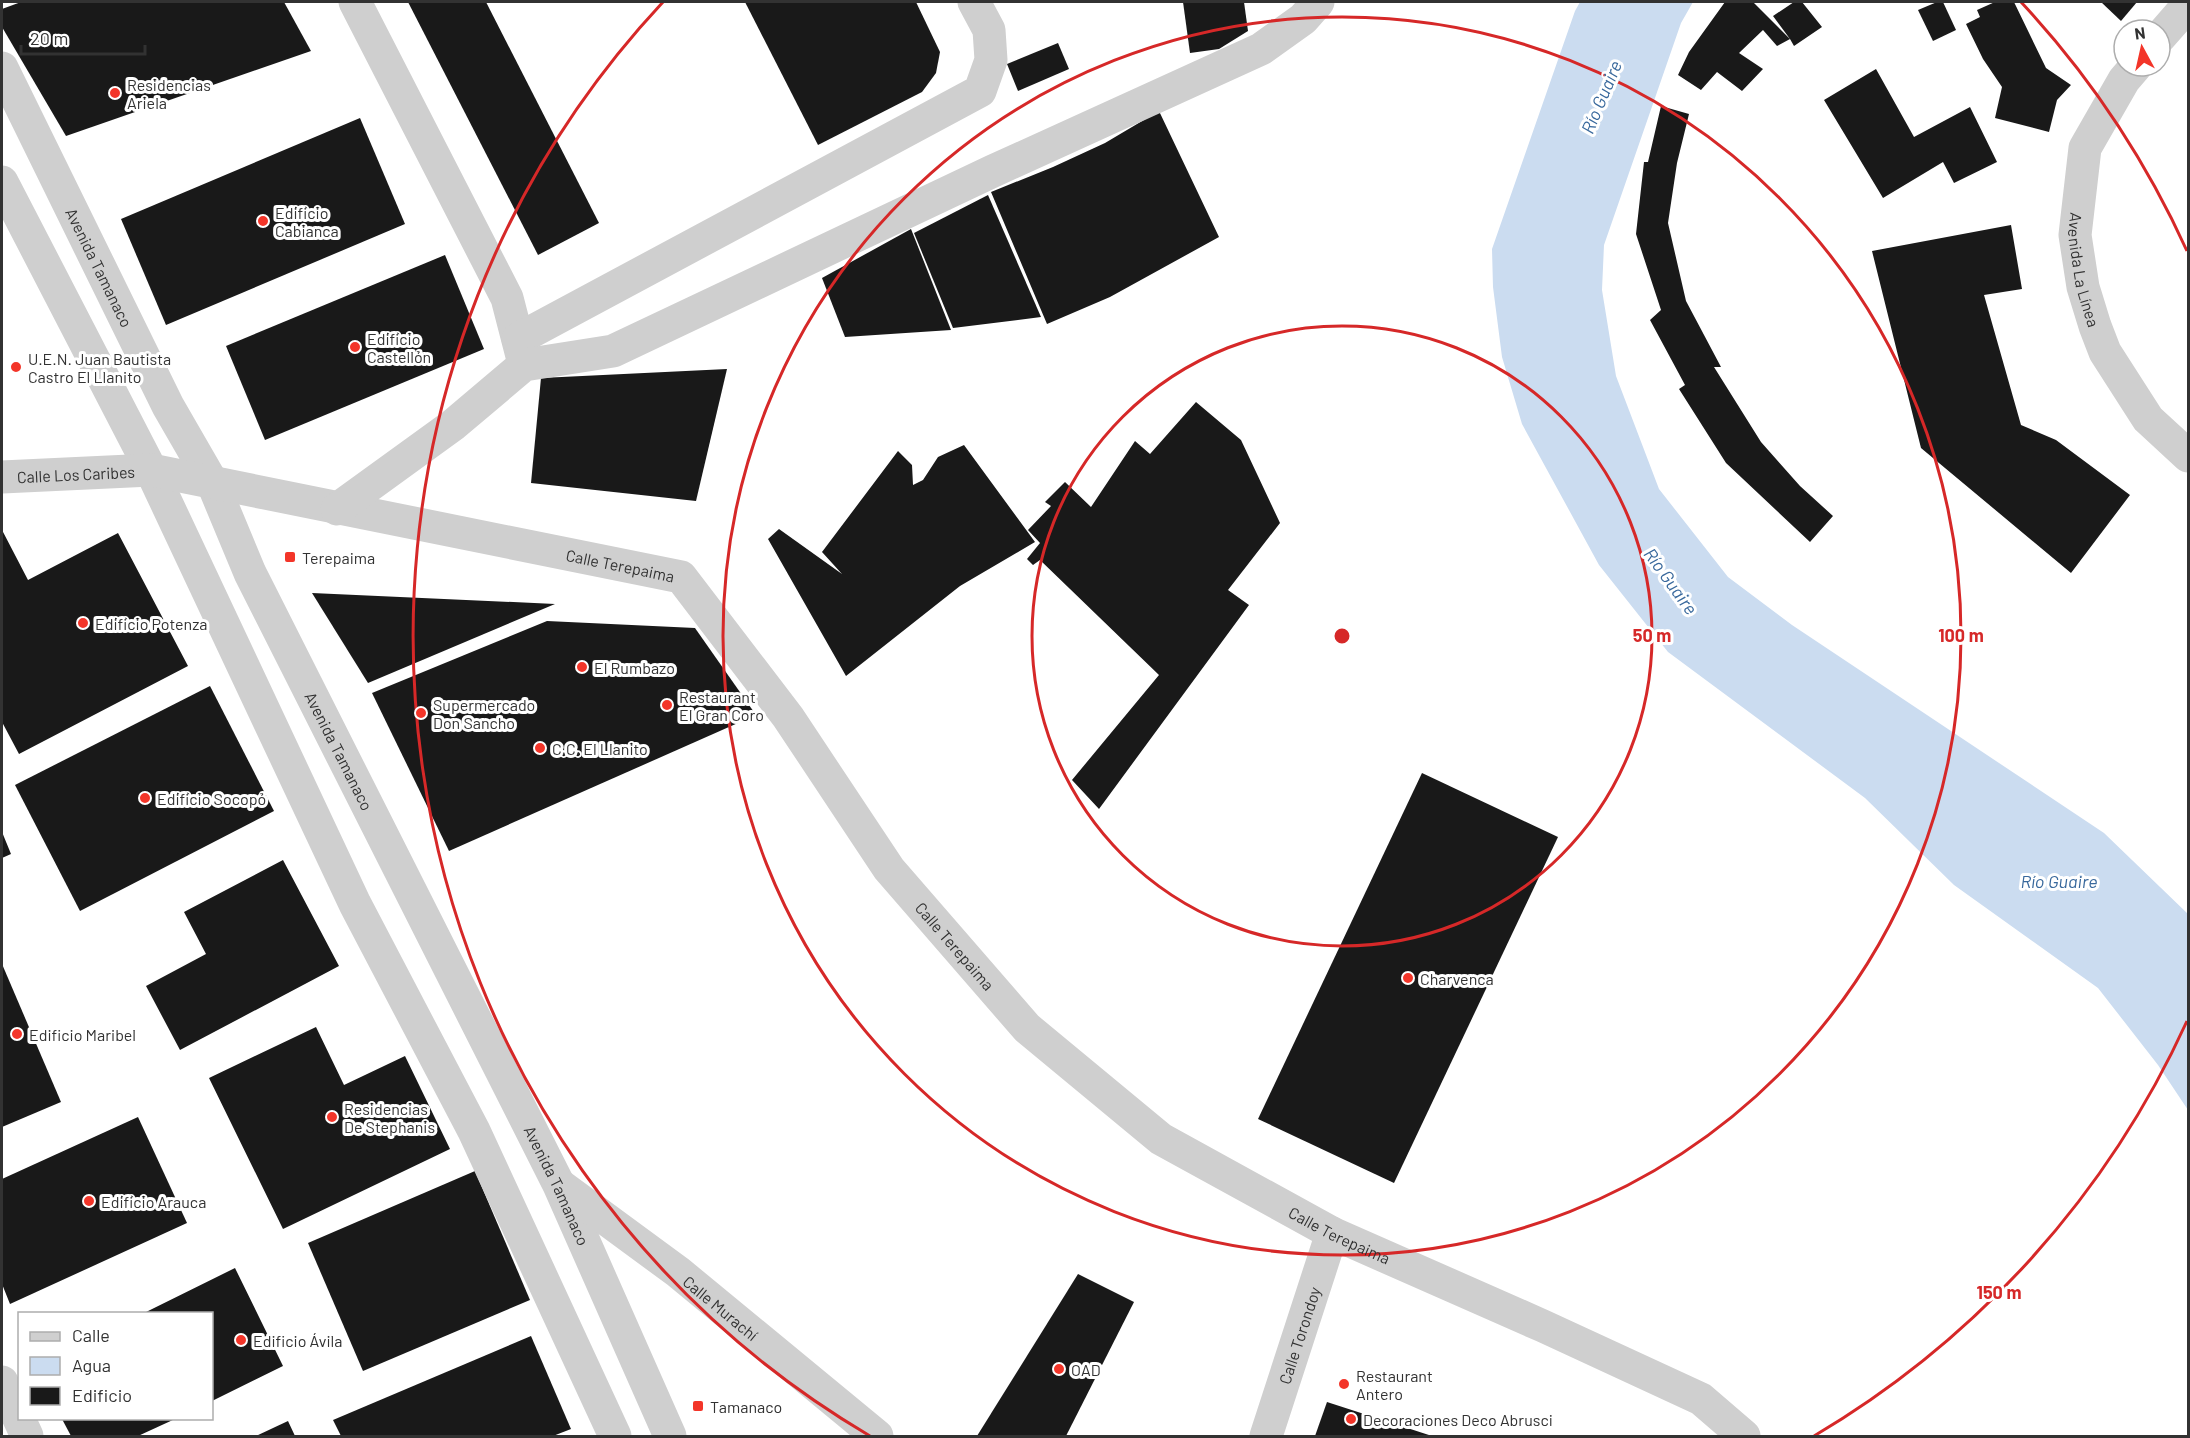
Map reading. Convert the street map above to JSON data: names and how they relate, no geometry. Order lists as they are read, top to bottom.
{
  "streets": {
    "street": [
      "Avenida Tamanaco",
      "Avenida La Línea",
      "Calle Los Caribes",
      "Calle Terepaima",
      "Calle Murachí",
      "Calle Torondoy"
    ]
  },
  "crossings": [
    ["Avenida Tamanaco", "Calle Los Caribes"],
    ["Avenida Tamanaco", "Calle Terepaima"],
    ["Avenida Tamanaco", "Calle Murachí"],
    ["Calle Los Caribes", "Calle Terepaima"],
    ["Calle Terepaima", "Calle Torondoy"]
  ],
  "water": ["Río Guaire"],
  "places": {
    "other": [
      "Residencias Ariela",
      "Edificio Cabianca",
      "Edificio Castellón",
      "U.E.N. Juan Bautista Castro El Llanito",
      "Edificio Potenza",
      "El Rumbazo",
      "Restaurant El Gran Coro",
      "Supermercado Don Sancho",
      "C.C. El Llanito",
      "Edificio Socopó",
      "Charvenca",
      "Edificio Maribel",
      "Residencias De Stephanis",
      "Edificio Arauca",
      "Edificio Ávila",
      "OAD",
      "Restaurant Antero",
      "Decoraciones Deco Abrusci"
    ],
    "transit": ["Terepaima", "Tamanaco"]
  },
  "legend": ["Calle", "Agua", "Edificio"],
  "scale_bar": "20 m",
  "north": "top",
  "rings": ["50 m", "100 m", "150 m"]
}
